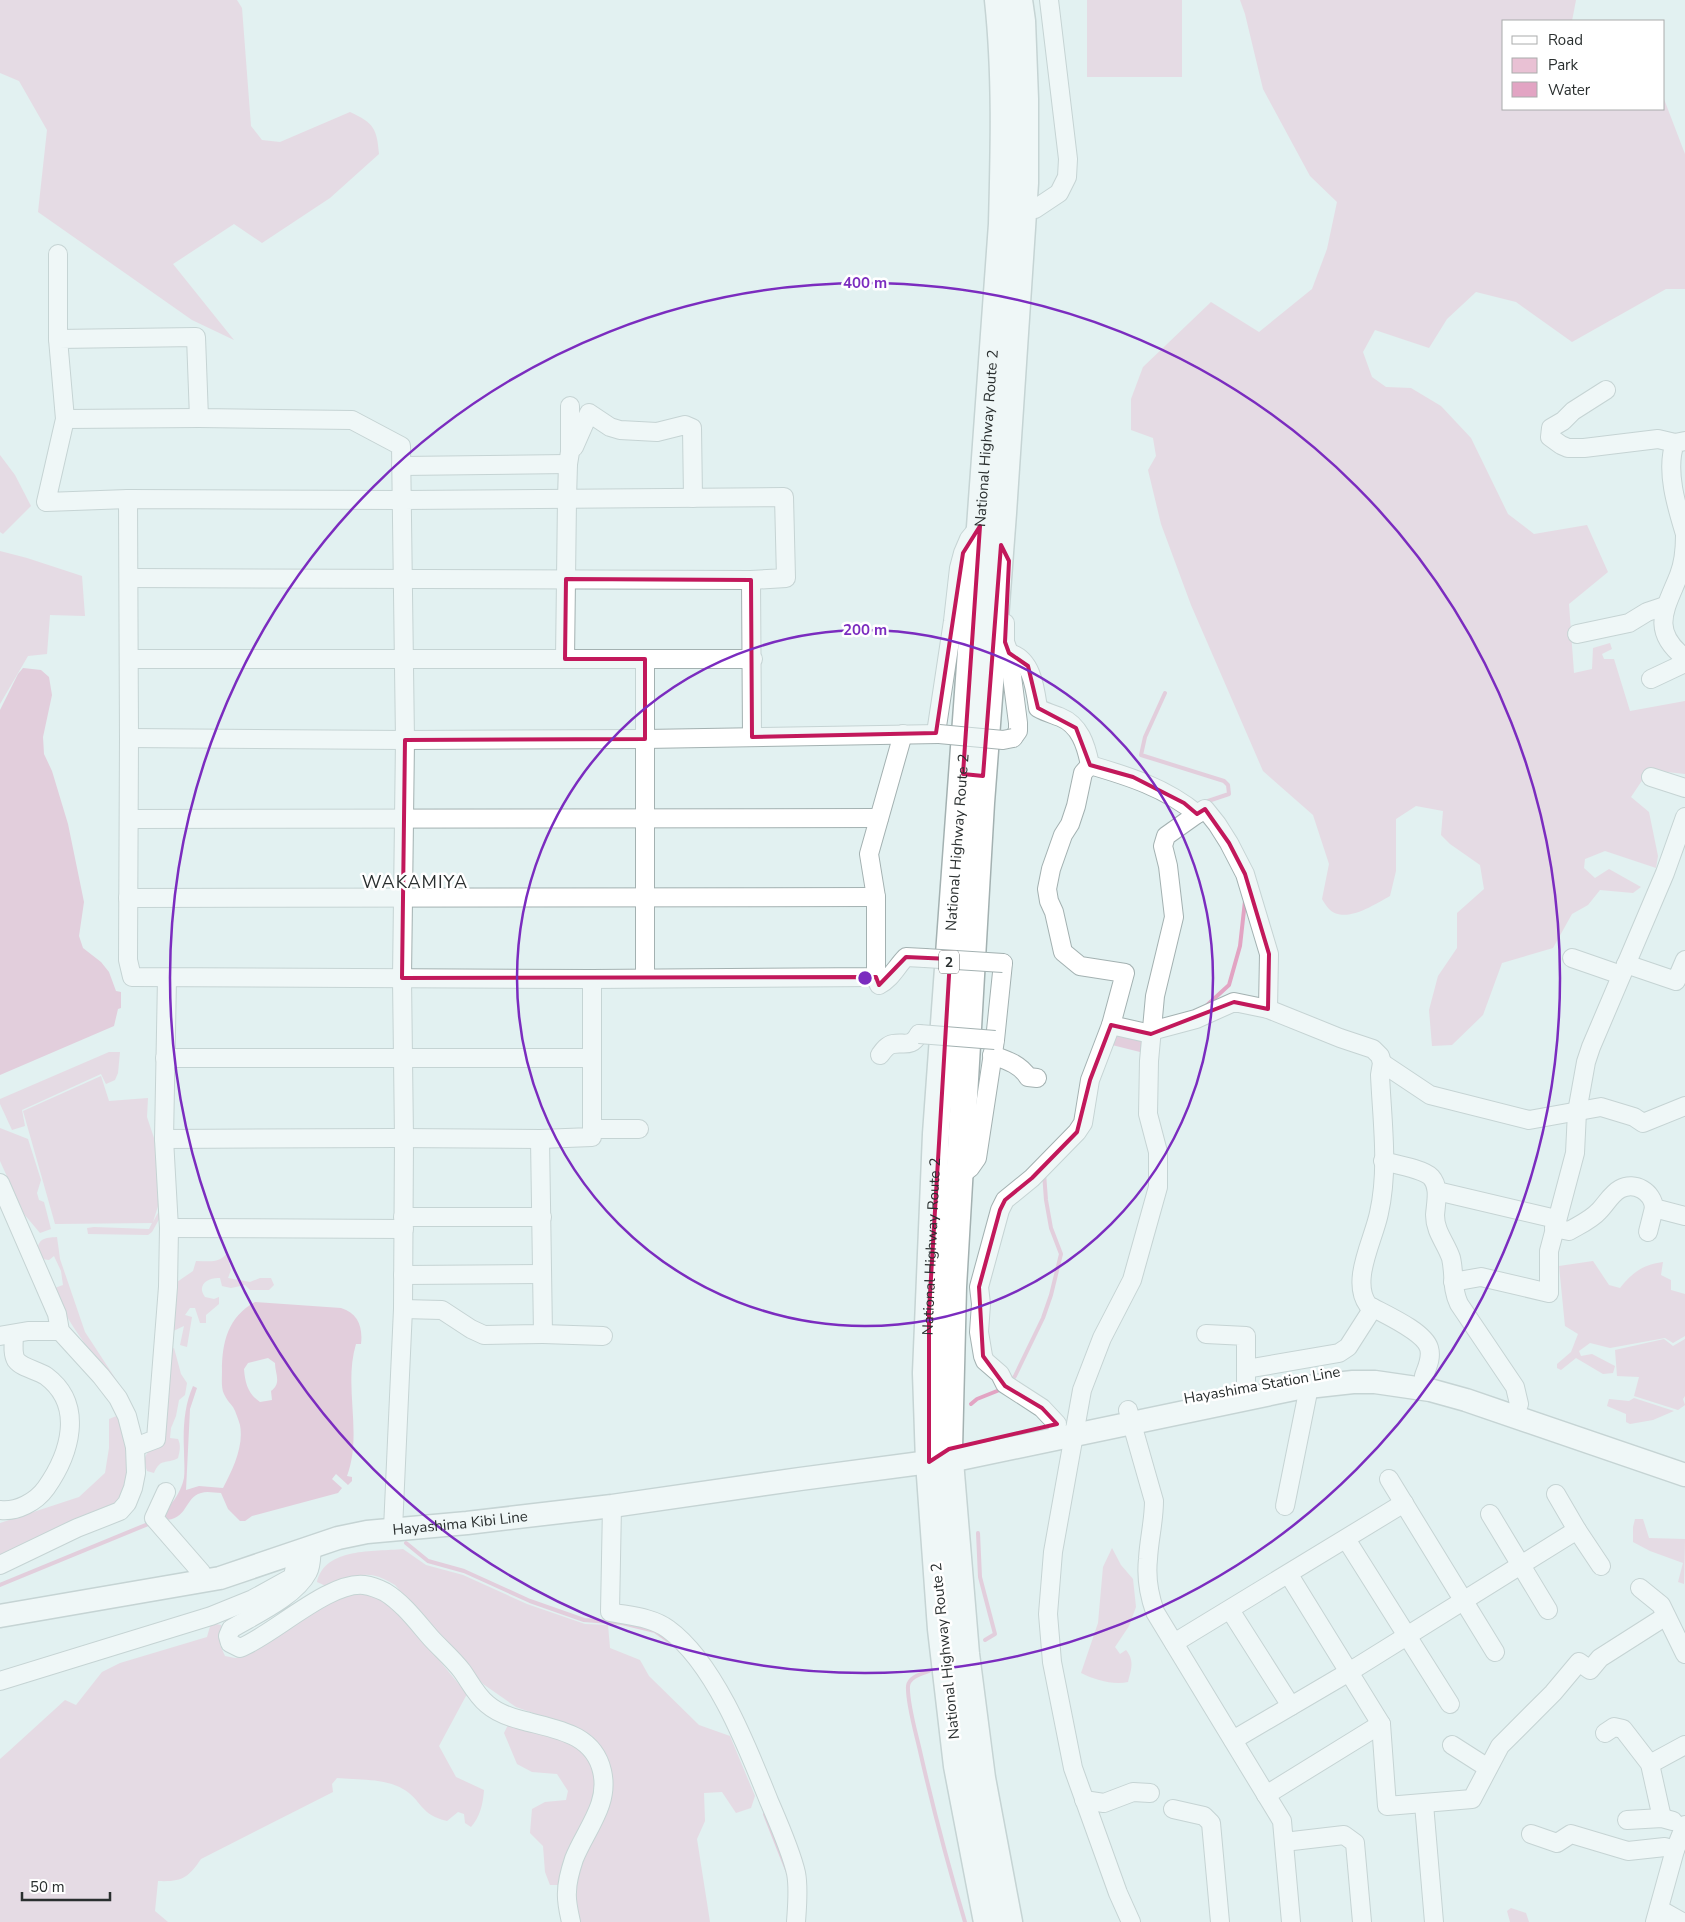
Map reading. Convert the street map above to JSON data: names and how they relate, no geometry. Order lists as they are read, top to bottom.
{
  "streets": {
    "highway": ["National Highway Route 2", "2"],
    "main road": ["Hayashima Station Line", "Hayashima Kibi Line"]
  },
  "crossings": [
    ["National Highway Route 2", "Hayashima Station Line"],
    ["National Highway Route 2", "Hayashima Kibi Line"],
    ["Hayashima Station Line", "Hayashima Kibi Line"]
  ],
  "districts": ["WAKAMIYA"],
  "legend": ["Road", "Park", "Water"],
  "scale_bar": "50 m",
  "rings": ["400 m", "200 m"]
}
